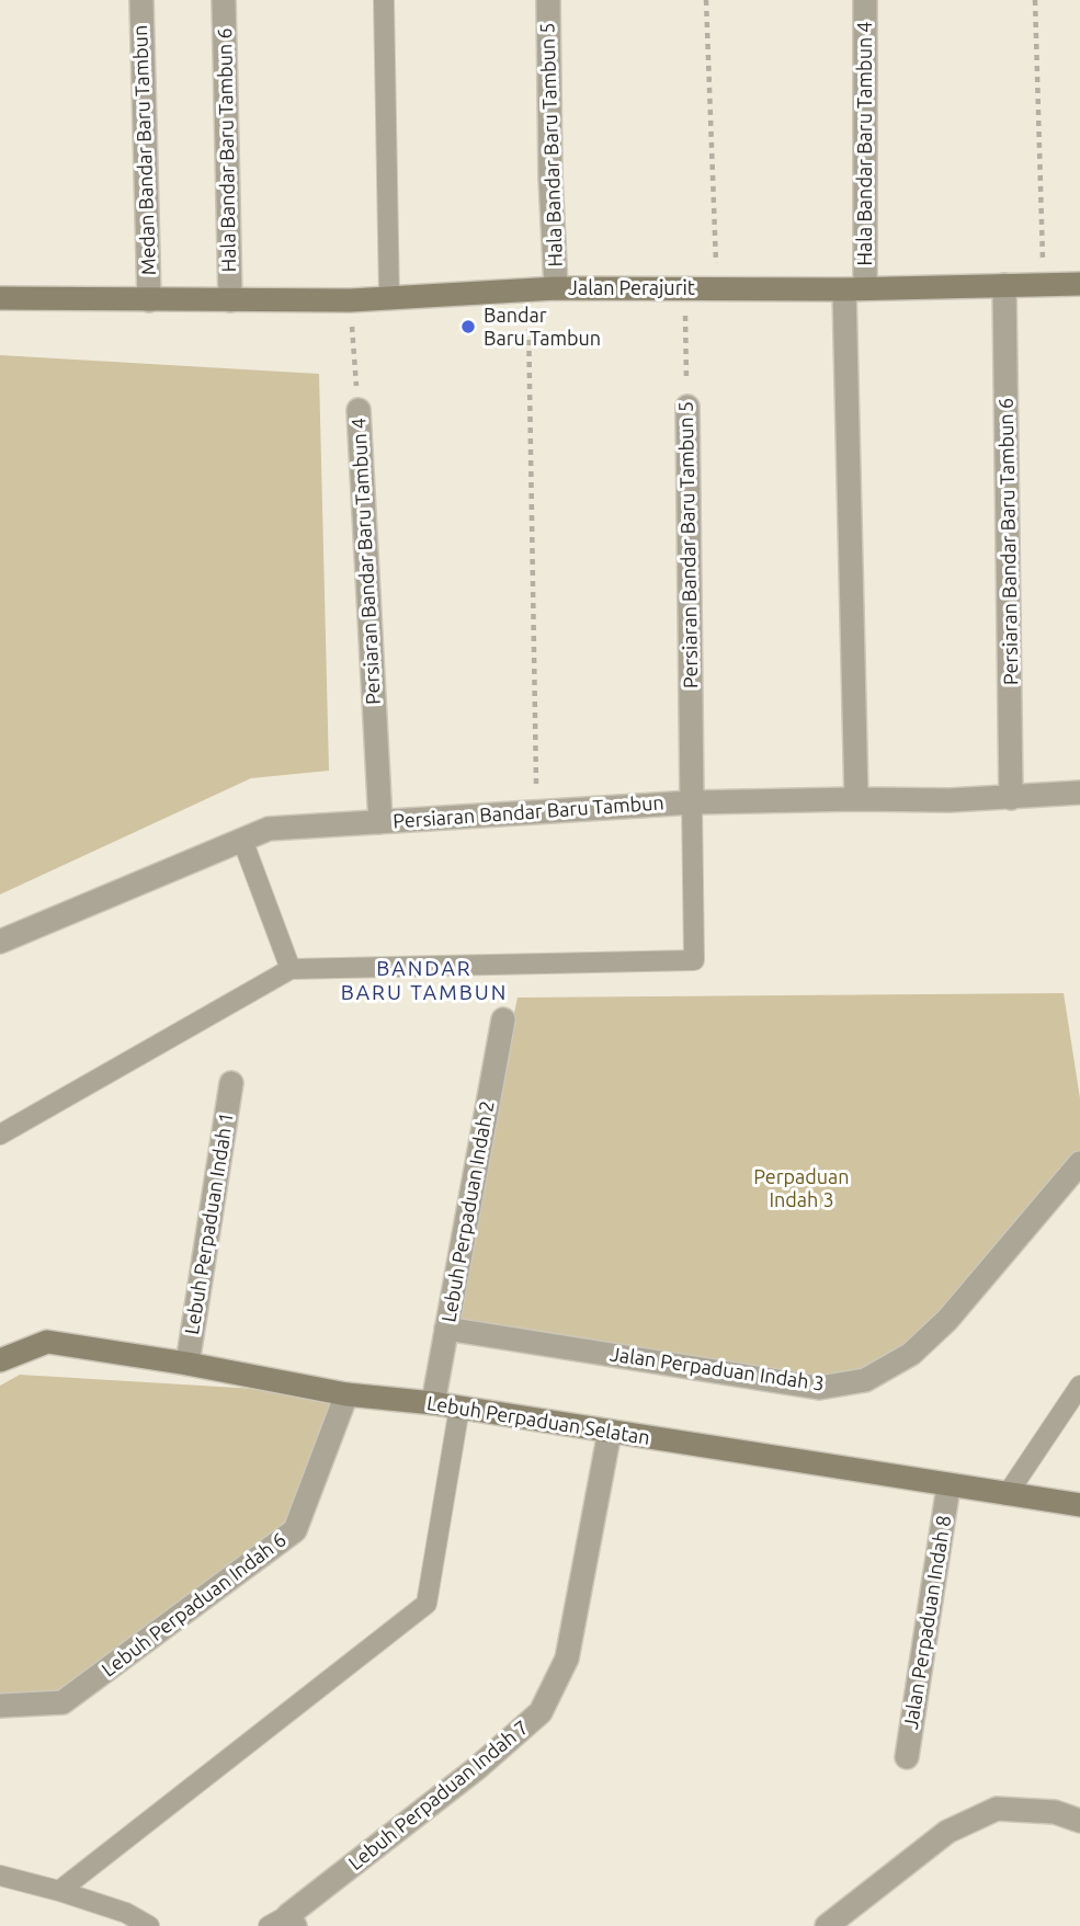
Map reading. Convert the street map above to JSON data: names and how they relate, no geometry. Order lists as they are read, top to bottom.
{
  "streets": {
    "street": [
      "Hala Bandar Baru Tambun 4",
      "Hala Bandar Baru Tambun 5",
      "Medan Bandar Baru Tambun",
      "Hala Bandar Baru Tambun 6",
      "Jalan Perajurit",
      "Persiaran Bandar Baru Tambun 6",
      "Persiaran Bandar Baru Tambun 5",
      "Persiaran Bandar Baru Tambun 4",
      "Persiaran Bandar Baru Tambun",
      "Lebuh Perpaduan Indah 2",
      "Lebuh Perpaduan Indah 1",
      "Jalan Perpaduan Indah 3",
      "Lebuh Perpaduan Selatan",
      "Lebuh Perpaduan Indah 6",
      "Jalan Perpaduan Indah 8",
      "Lebuh Perpaduan Indah 7"
    ]
  },
  "crossings": [
    ["Hala Bandar Baru Tambun 4", "Jalan Perajurit"],
    ["Hala Bandar Baru Tambun 4", "Persiaran Bandar Baru Tambun"],
    ["Hala Bandar Baru Tambun 5", "Jalan Perajurit"],
    ["Medan Bandar Baru Tambun", "Jalan Perajurit"],
    ["Hala Bandar Baru Tambun 6", "Jalan Perajurit"],
    ["Jalan Perajurit", "Persiaran Bandar Baru Tambun 6"],
    ["Jalan Perajurit", "Persiaran Bandar Baru Tambun 5"],
    ["Jalan Perajurit", "Persiaran Bandar Baru Tambun 4"],
    ["Persiaran Bandar Baru Tambun 6", "Persiaran Bandar Baru Tambun"],
    ["Persiaran Bandar Baru Tambun 5", "Persiaran Bandar Baru Tambun"],
    ["Persiaran Bandar Baru Tambun 4", "Persiaran Bandar Baru Tambun"],
    ["Lebuh Perpaduan Indah 2", "Jalan Perpaduan Indah 3"],
    ["Lebuh Perpaduan Indah 2", "Lebuh Perpaduan Selatan"],
    ["Lebuh Perpaduan Indah 1", "Lebuh Perpaduan Selatan"],
    ["Lebuh Perpaduan Selatan", "Lebuh Perpaduan Indah 6"],
    ["Lebuh Perpaduan Selatan", "Jalan Perpaduan Indah 8"],
    ["Lebuh Perpaduan Selatan", "Lebuh Perpaduan Indah 7"]
  ],
  "districts": ["BANDAR BARU TAMBUN"],
  "parks": ["Perpaduan Indah 3"],
  "places": ["Bandar Baru Tambun"]
}
